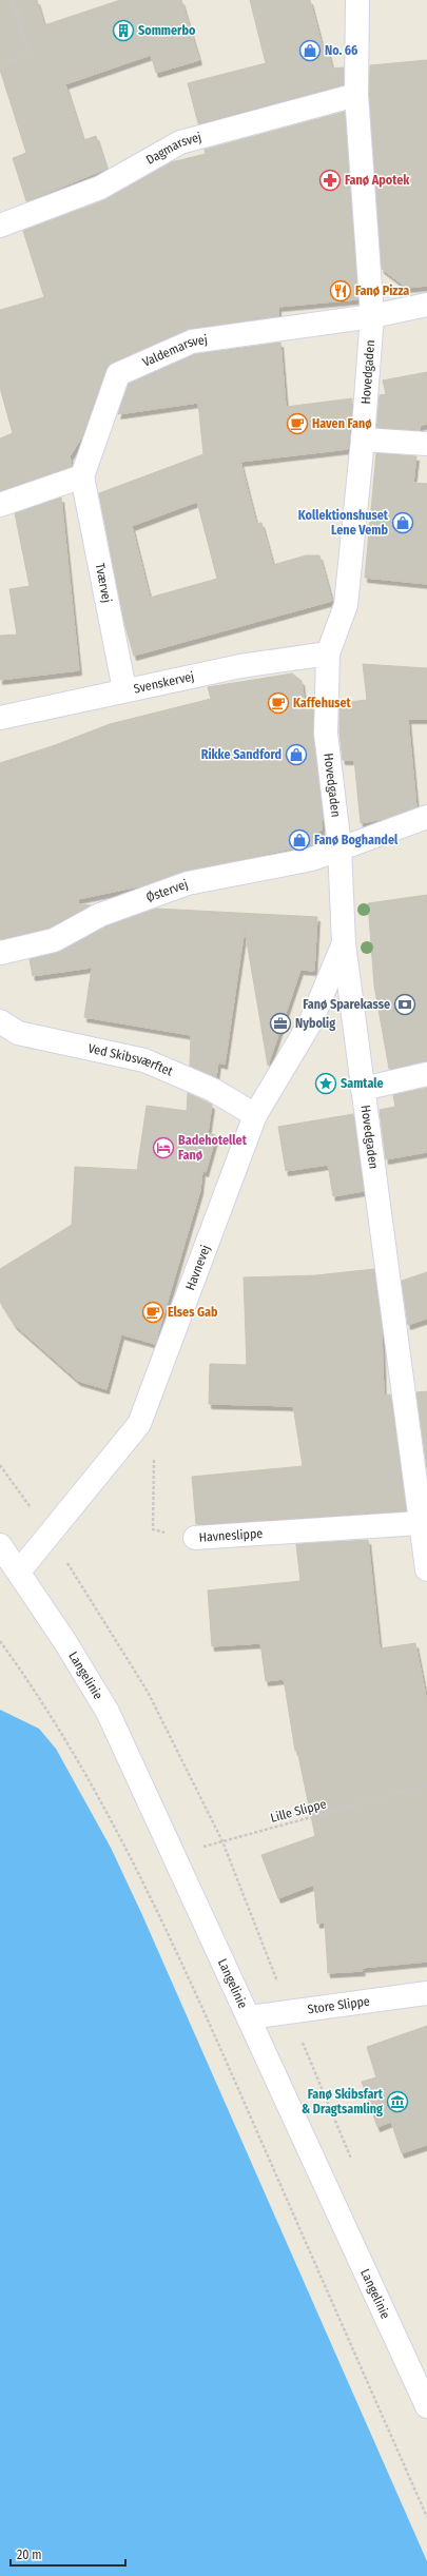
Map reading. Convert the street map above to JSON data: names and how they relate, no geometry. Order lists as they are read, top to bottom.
{
  "streets": {
    "street": [
      "Dagmarsvej",
      "Valdemarsvej",
      "Hovedgaden",
      "Tværvej",
      "Svenskervej",
      "Østervej",
      "Ved Skibsværftet",
      "Havnevej",
      "Havneslippe",
      "Langelinie",
      "Store Slippe"
    ],
    "path": ["Lille Slippe"]
  },
  "crossings": [
    ["Dagmarsvej", "Hovedgaden"],
    ["Valdemarsvej", "Hovedgaden"],
    ["Valdemarsvej", "Tværvej"],
    ["Hovedgaden", "Svenskervej"],
    ["Hovedgaden", "Østervej"],
    ["Hovedgaden", "Havnevej"],
    ["Hovedgaden", "Havneslippe"],
    ["Tværvej", "Svenskervej"],
    ["Ved Skibsværftet", "Havnevej"],
    ["Havnevej", "Havneslippe"],
    ["Havnevej", "Langelinie"],
    ["Langelinie", "Lille Slippe"],
    ["Langelinie", "Store Slippe"]
  ],
  "places": {
    "building": ["Sommerbo"],
    "shop": [
      "No. 66",
      "Kollektionshuset Lene Vemb",
      "Rikke Sandford",
      "Fanø Boghandel"
    ],
    "pharmacy": ["Fanø Apotek"],
    "restaurant": ["Fanø Pizza"],
    "cafe": ["Haven Fanø", "Kaffehuset", "Elses Gab"],
    "bank": ["Fanø Sparekasse"],
    "office": ["Nybolig"],
    "place": ["Samtale"],
    "hotel": ["Badehotellet Fanø"],
    "museum": ["Fanø Skibsfart & Dragtsamling"]
  },
  "scale_bar": "20 m"
}
